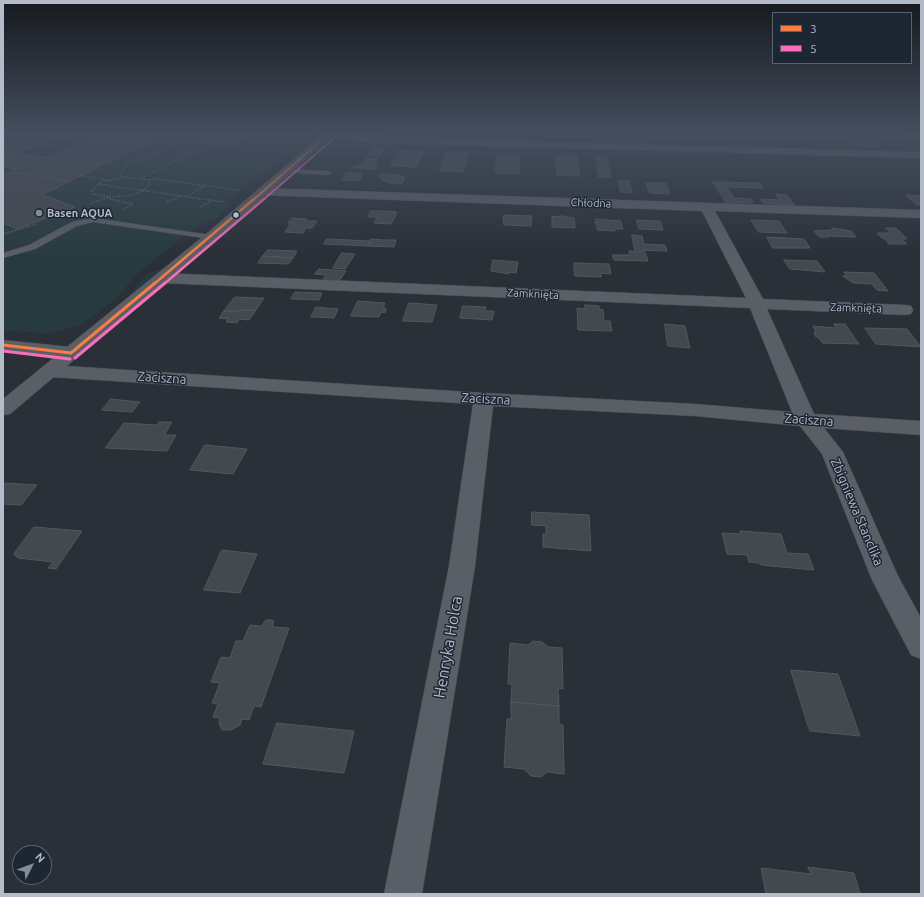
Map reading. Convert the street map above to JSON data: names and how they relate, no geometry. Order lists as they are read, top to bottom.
{
  "streets": {
    "street": [
      "Chłodna",
      "Zamknięta",
      "Zaciszna",
      "Zbigniewa Stanclika",
      "Henryka Holca"
    ]
  },
  "crossings": [
    ["Chłodna", "Zbigniewa Stanclika"],
    ["Zamknięta", "Zbigniewa Stanclika"],
    ["Zaciszna", "Zbigniewa Stanclika"],
    ["Zaciszna", "Henryka Holca"]
  ],
  "places": ["Basen AQUA"],
  "lines": ["transit line 3", "transit line 5"],
  "legend": ["3", "5"],
  "north": "top right"
}
